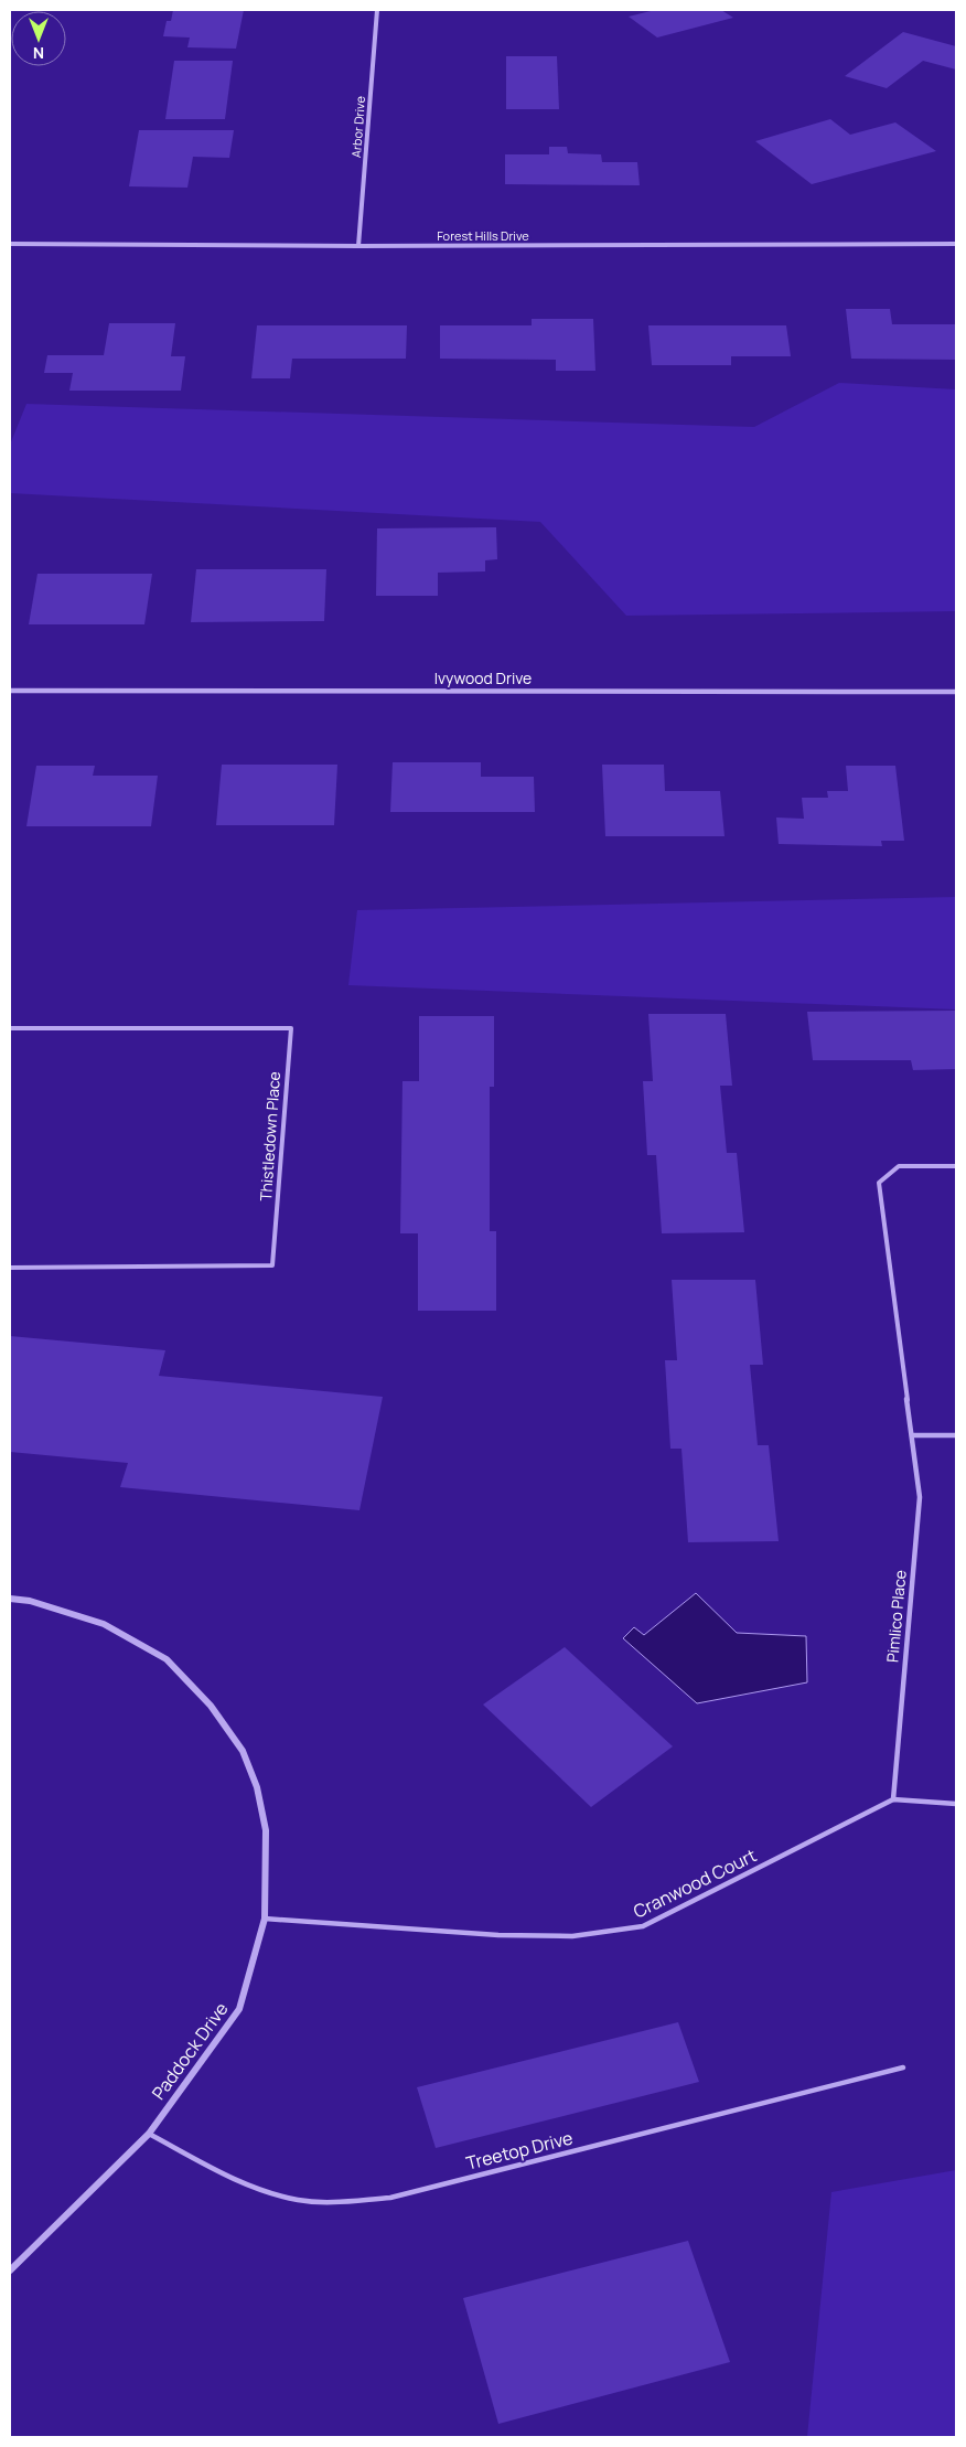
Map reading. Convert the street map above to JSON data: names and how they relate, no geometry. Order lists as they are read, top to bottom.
{
  "streets": {
    "street": [
      "Arbor Drive",
      "Forest Hills Drive",
      "Ivywood Drive",
      "Paddock Drive"
    ],
    "lane": [
      "Thistledown Place",
      "Pimlico Place",
      "Cranwood Court",
      "Treetop Drive"
    ]
  },
  "crossings": [
    ["Arbor Drive", "Forest Hills Drive"],
    ["Pimlico Place", "Cranwood Court"],
    ["Cranwood Court", "Paddock Drive"],
    ["Paddock Drive", "Treetop Drive"]
  ],
  "north": "bottom"
}
